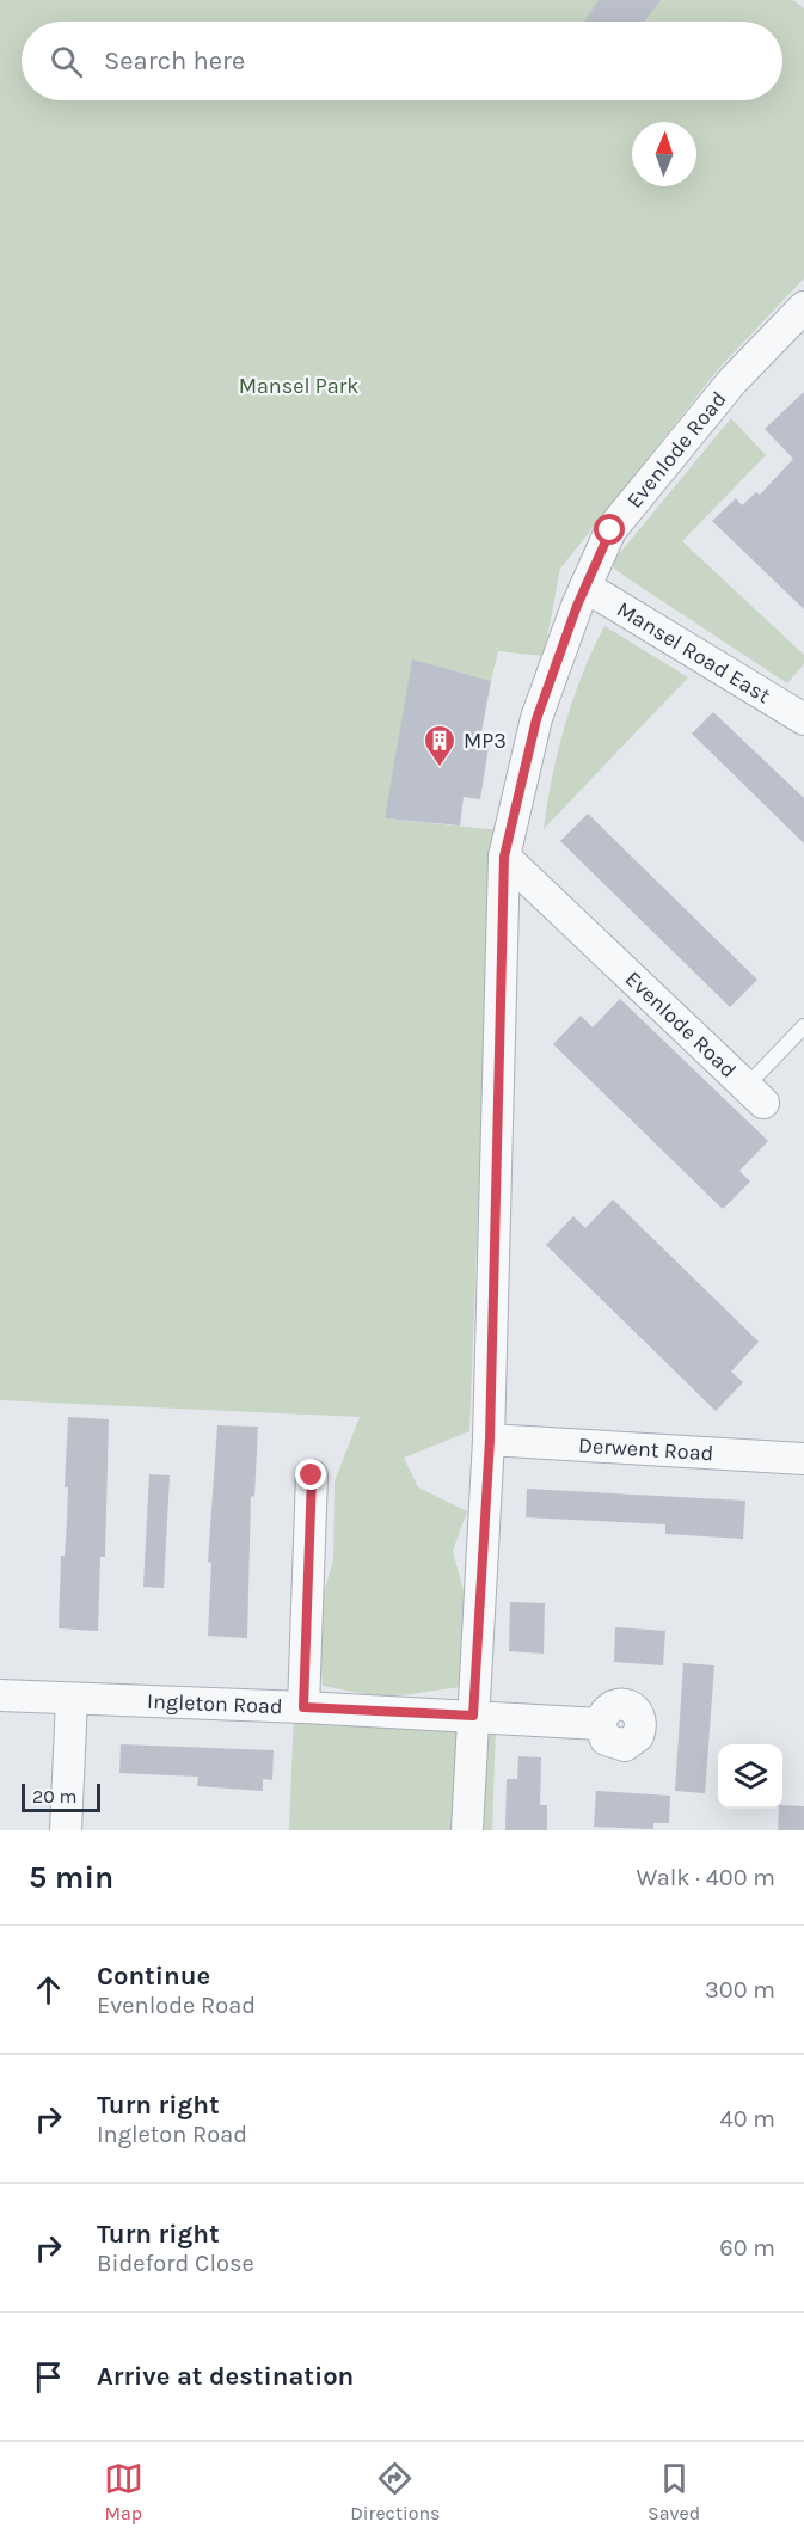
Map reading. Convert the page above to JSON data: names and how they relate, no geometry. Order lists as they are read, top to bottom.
{
  "streets": {
    "street": [
      "Evenlode Road",
      "Mansel Road East",
      "Derwent Road",
      "Ingleton Road"
    ]
  },
  "crossings": [
    ["Evenlode Road", "Mansel Road East"],
    ["Evenlode Road", "Derwent Road"],
    ["Evenlode Road", "Ingleton Road"]
  ],
  "parks": ["Mansel Park"],
  "places": {
    "building": ["MP3"]
  },
  "scale_bar": "20 m",
  "north": "top",
  "page": {
    "search": "Search here",
    "scale": "20 m",
    "heading": ["5 min", "Walk · 400 m"],
    "list": [
      ["Continue", "Evenlode Road", "300 m"],
      ["Turn right", "Ingleton Road", "40 m"],
      ["Turn right", "Bideford Close", "60 m"],
      "Arrive at destination"
    ],
    "nav": ["Map", "Directions", "Saved"]
  }
}
